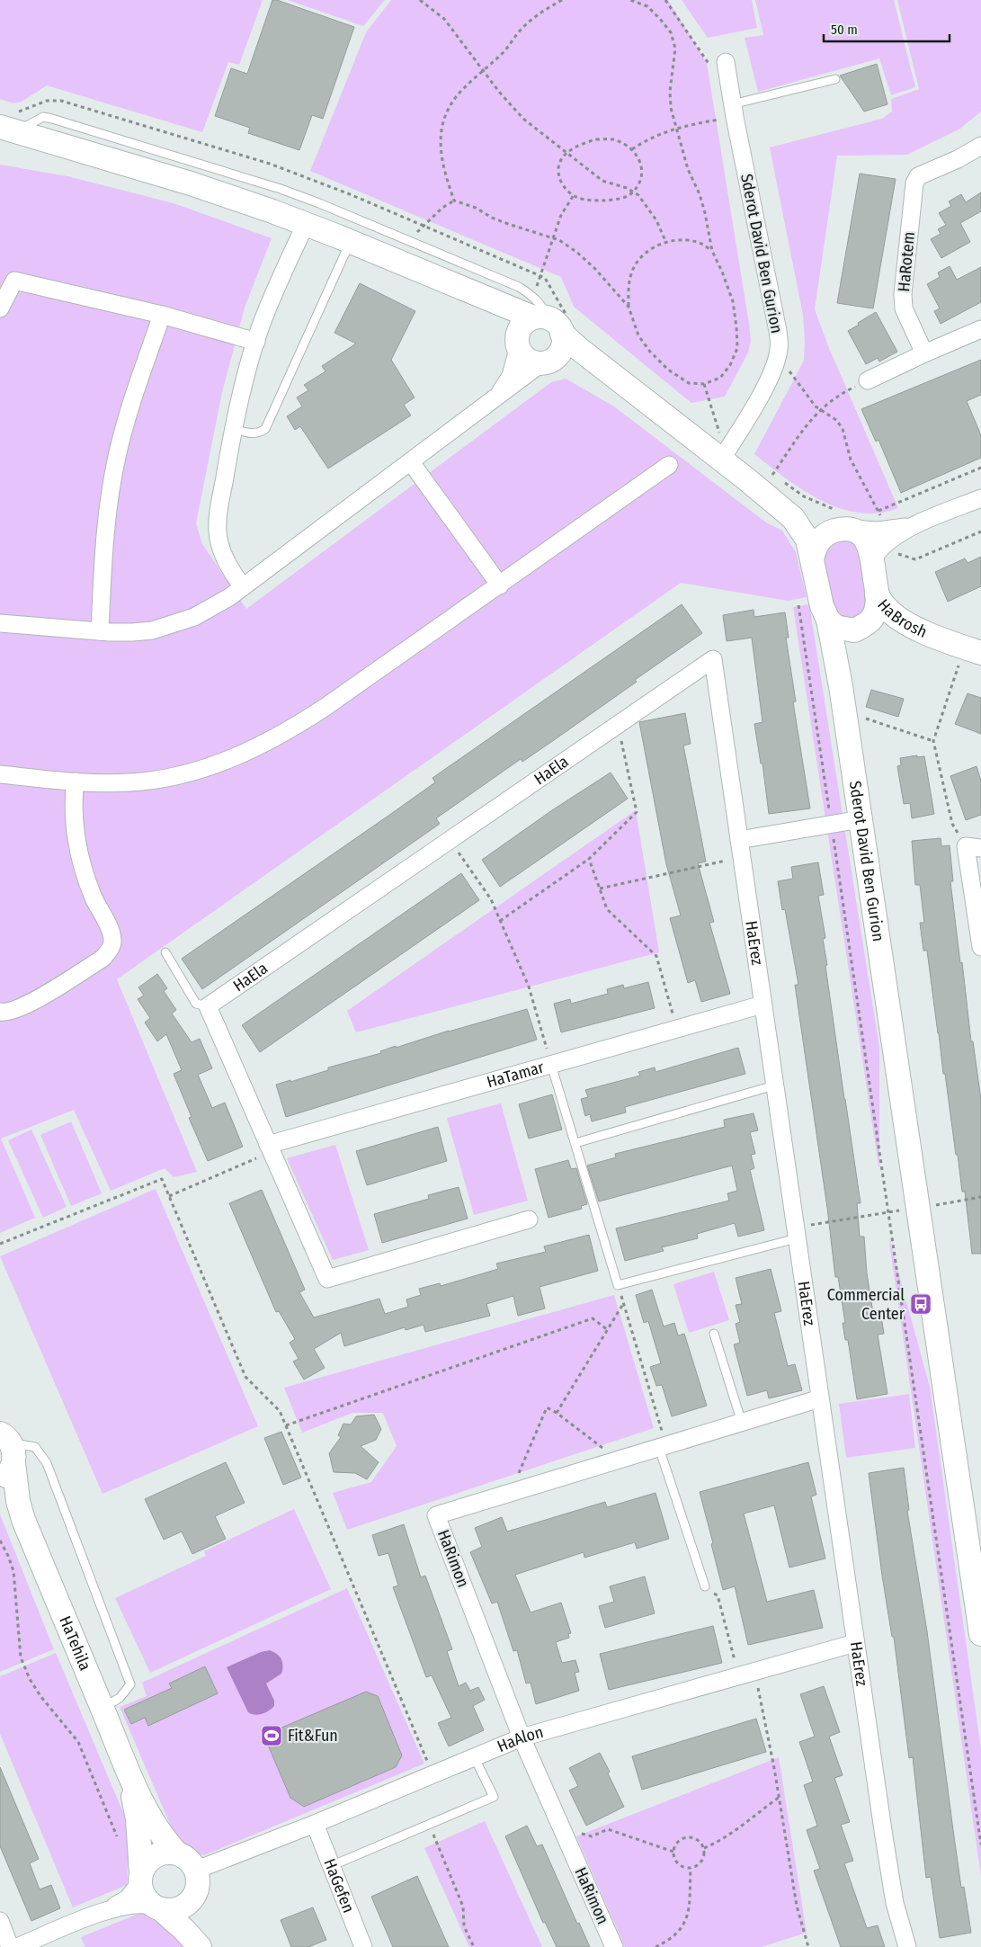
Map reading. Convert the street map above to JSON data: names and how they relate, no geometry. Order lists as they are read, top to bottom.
{
  "streets": {
    "street": [
      "Sderot David Ben Gurion",
      "HaRotem",
      "HaBrosh",
      "HaEla",
      "HaErez",
      "HaTamar",
      "HaRimon",
      "HaTehila",
      "HaAlon",
      "HaGefen"
    ]
  },
  "crossings": [
    ["Sderot David Ben Gurion", "HaBrosh"],
    ["HaEla", "HaErez"],
    ["HaErez", "HaTamar"],
    ["HaErez", "HaRimon"],
    ["HaErez", "HaAlon"],
    ["HaRimon", "HaAlon"],
    ["HaTehila", "HaAlon"],
    ["HaAlon", "HaGefen"]
  ],
  "places": {
    "bus stop": ["Commercial Center"],
    "sports": ["Fit&Fun"]
  },
  "scale_bar": "50 m"
}
